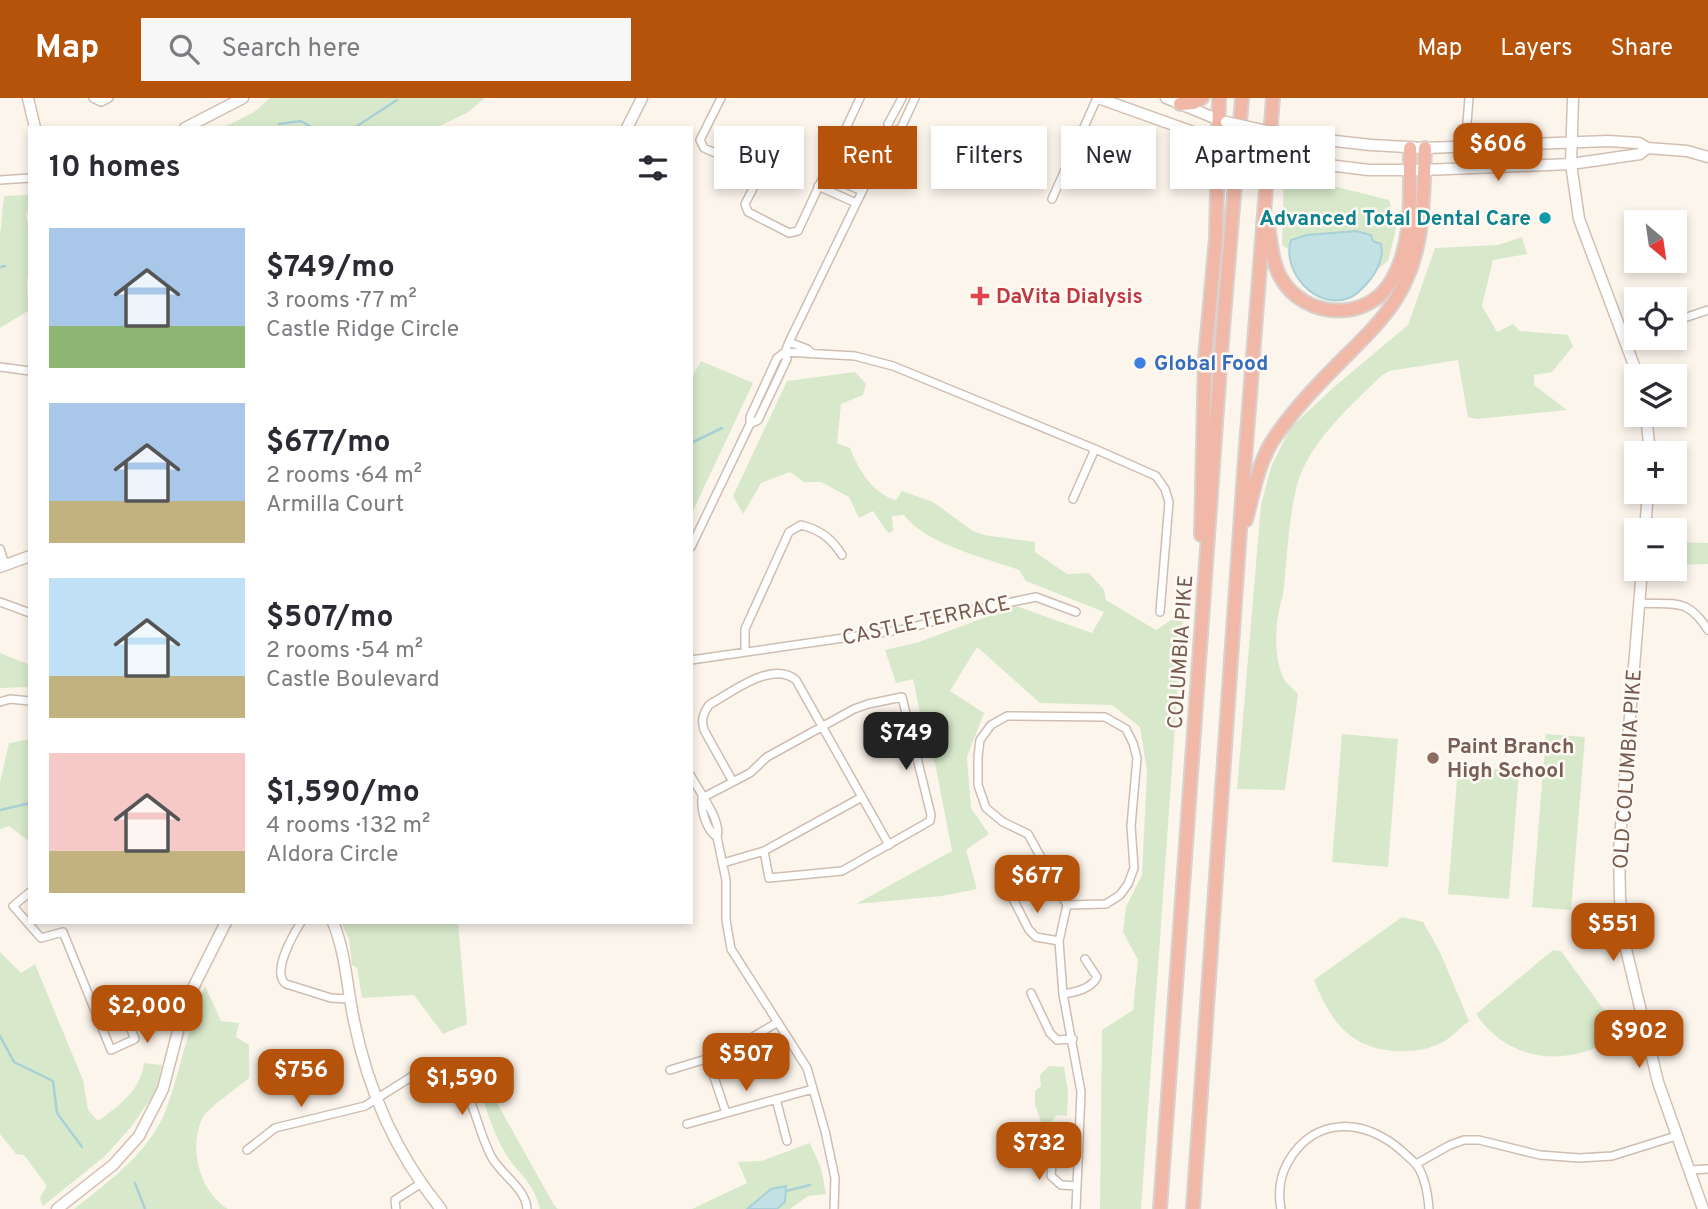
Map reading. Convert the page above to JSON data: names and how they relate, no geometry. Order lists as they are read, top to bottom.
{
  "streets": {
    "highway": ["COLUMBIA PIKE"],
    "main road": ["OLD COLUMBIA PIKE"],
    "street": ["CASTLE TERRACE"]
  },
  "places": {
    "other": ["Advanced Total Dental Care", "Global Food", "Paint Branch High School"],
    "health": ["DaVita Dialysis"]
  },
  "north": "bottom right",
  "page": {
    "header": "Map",
    "search": "Search here",
    "nav": ["Map", "Layers", "Share"],
    "price": [
      "$606",
      "$749",
      "$677",
      "$551",
      "$2,000",
      "$902",
      "$507",
      "$756",
      "$1,590",
      "$732"
    ],
    "chip": [
      "Buy",
      "Rent",
      "Filters",
      "New",
      "Apartment"
    ],
    "heading": "10 homes",
    "map_buttons": ["+", "−"],
    "list": [
      {
        "name": "$749/mo",
        "note": "3 rooms · 77 m² · Castle Ridge Circle"
      },
      {
        "name": "$677/mo",
        "note": "2 rooms · 64 m² · Armilla Court"
      },
      {
        "name": "$507/mo",
        "note": "2 rooms · 54 m² · Castle Boulevard"
      },
      {
        "name": "$1,590/mo",
        "note": "4 rooms · 132 m² · Aldora Circle"
      }
    ]
  }
}
